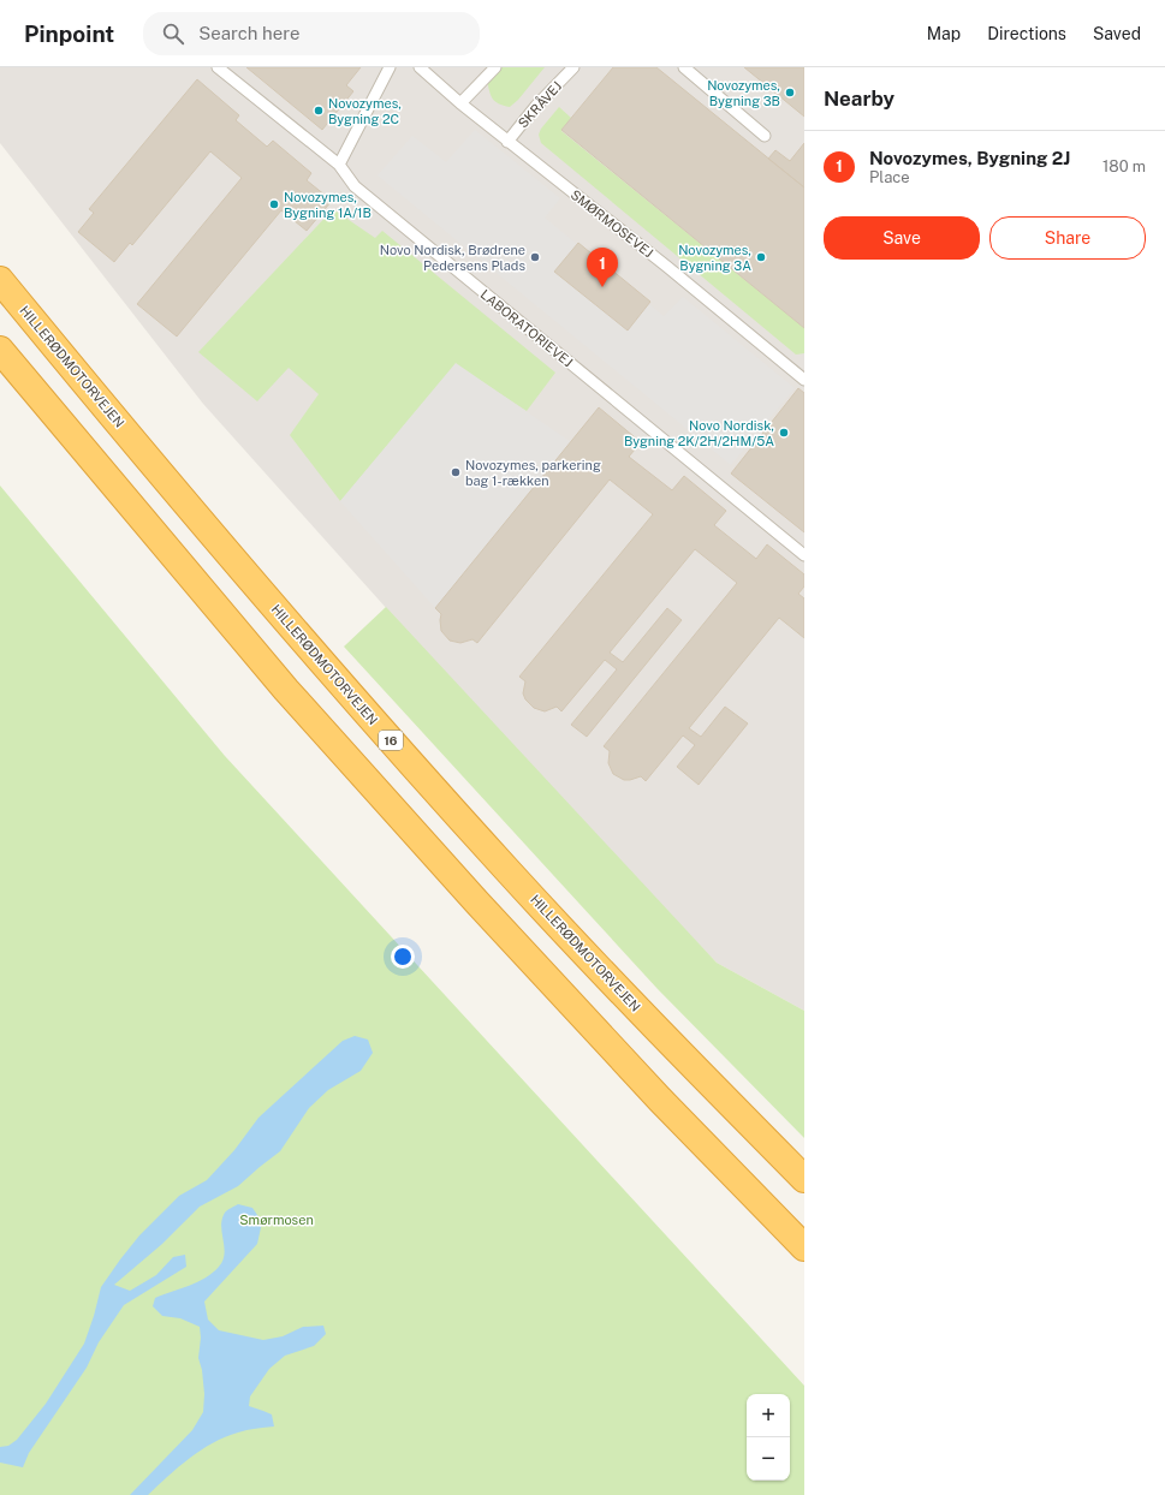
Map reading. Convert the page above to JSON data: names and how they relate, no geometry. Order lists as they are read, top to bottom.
{
  "streets": {
    "highway": ["HILLERØDMOTORVEJEN", "16"],
    "lane": ["SKRÅVEJ", "SMØRMOSEVEJ", "LABORATORIEVEJ"]
  },
  "crossings": [
    ["SKRÅVEJ", "SMØRMOSEVEJ"]
  ],
  "parks": ["Smørmosen"],
  "places": [
    "Novozymes, Bygning 3B",
    "Novozymes, Bygning 2C",
    "Novozymes, Bygning 1A/1B",
    "Novo Nordisk, Brødrene Pedersens Plads",
    "Novozymes, Bygning 3A",
    "Novo Nordisk, Bygning 2K/2H/2HM/5A",
    "Novozymes, parkering bag 1-rækken"
  ],
  "page": {
    "header": "Pinpoint",
    "search": "Search here",
    "nav": ["Map", "Directions", "Saved"],
    "heading": "Nearby",
    "list": [
      {
        "mark": "1",
        "name": "Novozymes, Bygning 2J",
        "note": "Place",
        "value": "180 m"
      }
    ],
    "buttons": ["Save", "Share"],
    "pins": "1",
    "map_buttons": ["+", "−"]
  }
}
